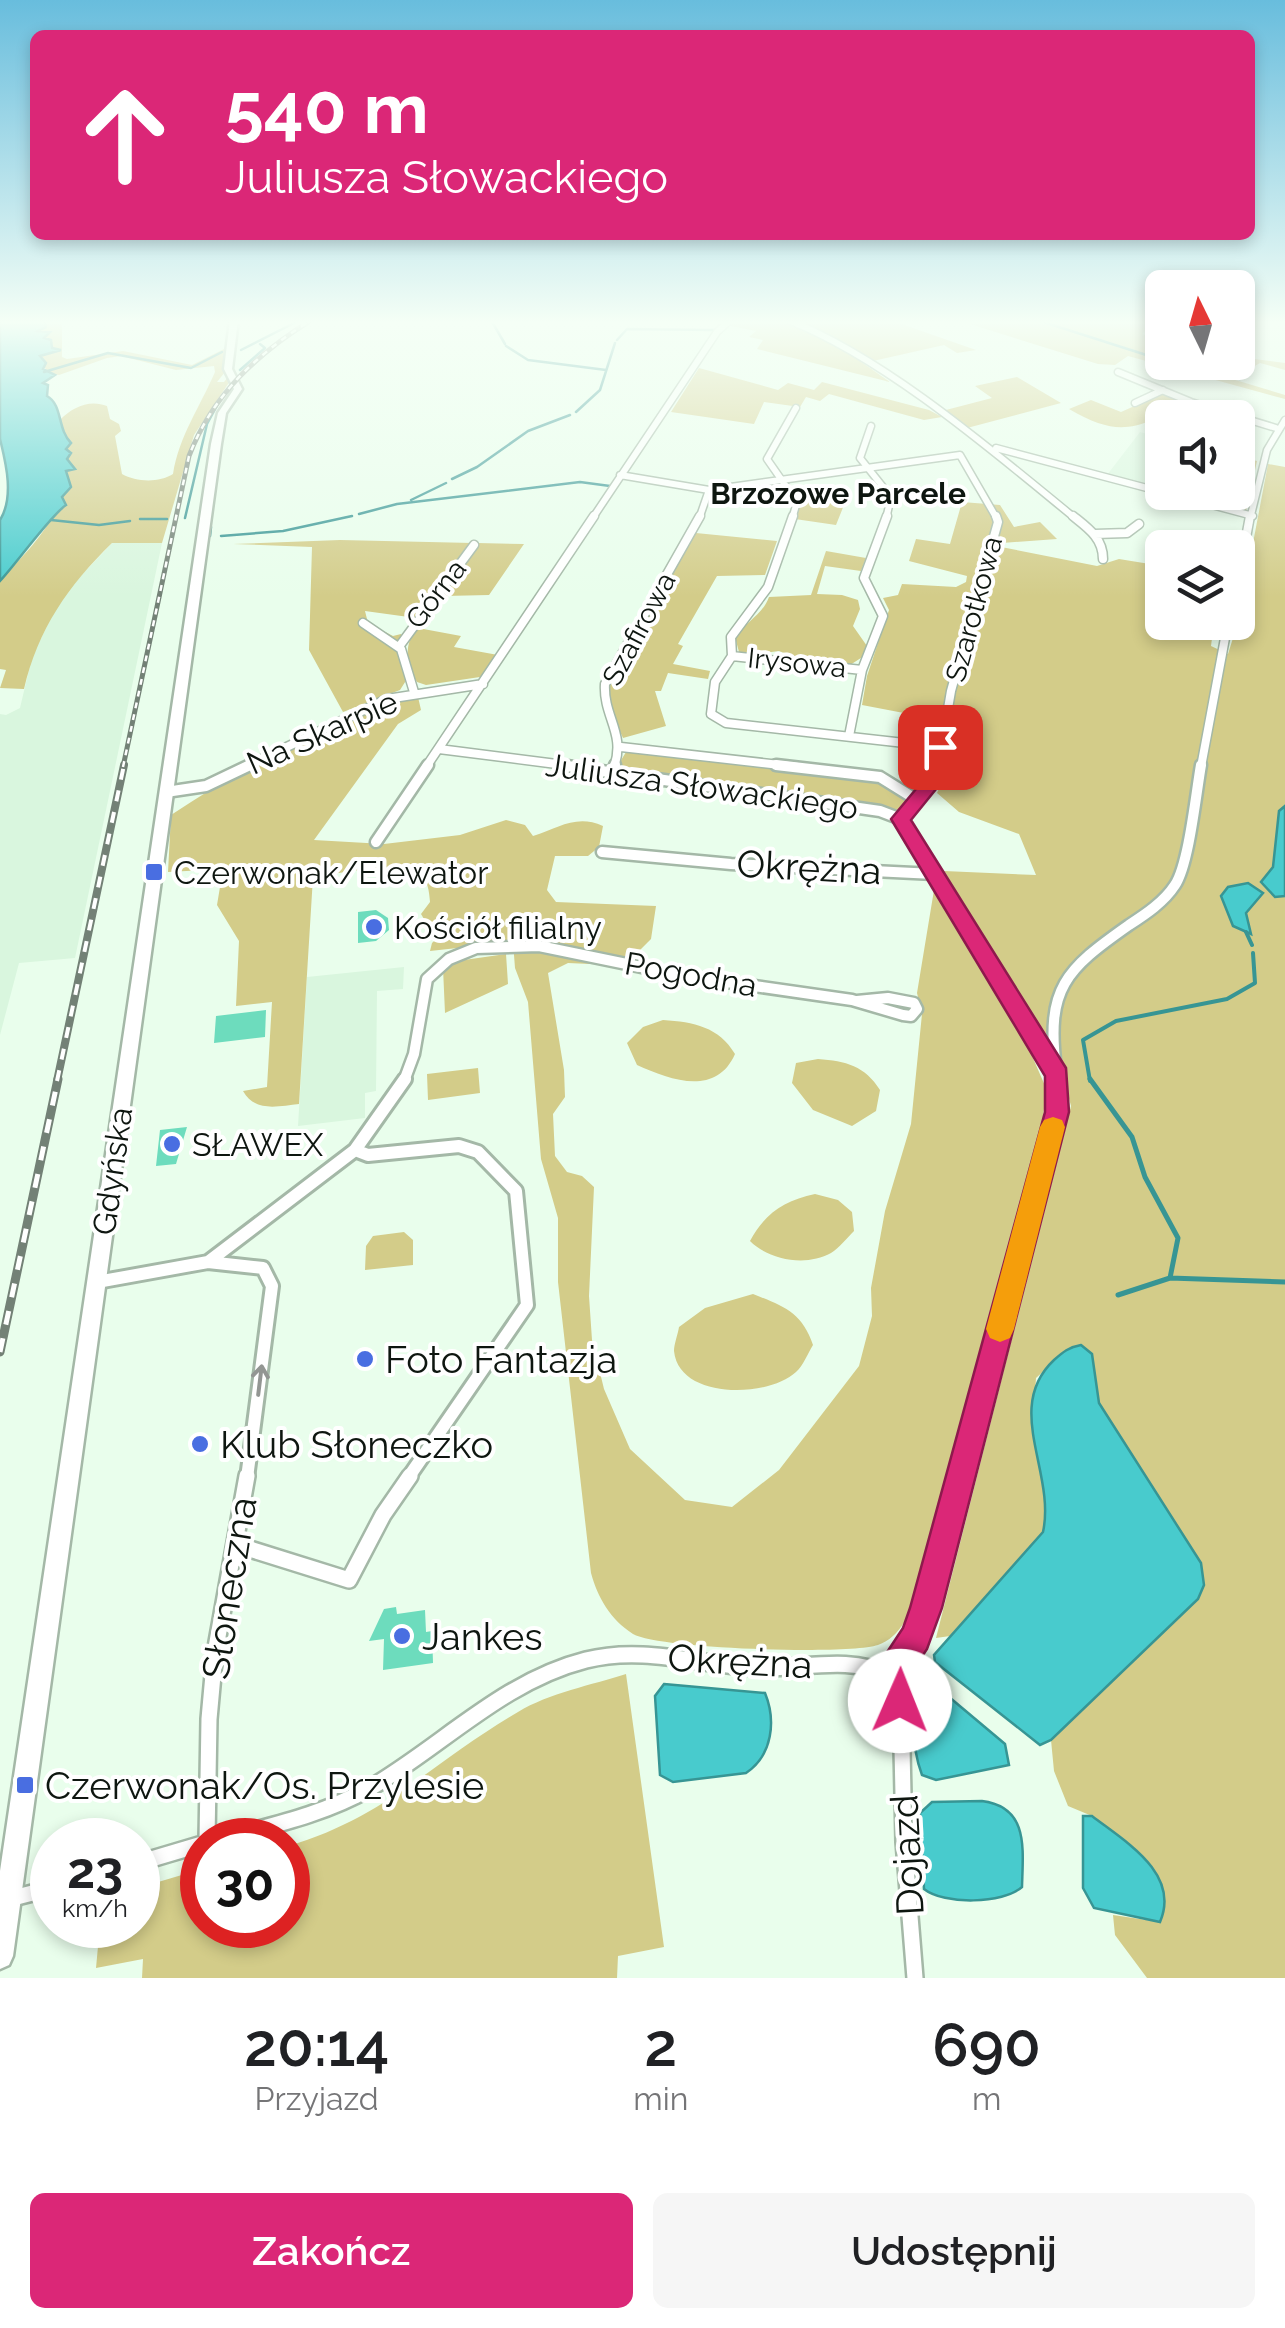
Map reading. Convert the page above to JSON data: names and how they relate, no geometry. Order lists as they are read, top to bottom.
{
  "streets": {
    "main road": ["Gdyńska"],
    "street": [
      "Górna",
      "Szarotkowa",
      "Szafirowa",
      "Irysowa",
      "Na Skarpie",
      "Juliusza Słowackiego",
      "Okrężna",
      "Pogodna",
      "Słoneczna",
      "Dojazd"
    ]
  },
  "crossings": [
    ["Szarotkowa", "Juliusza Słowackiego"],
    ["Na Skarpie", "Gdyńska"],
    ["Juliusza Słowackiego", "Okrężna"],
    ["Okrężna", "Dojazd"],
    ["Pogodna", "Słoneczna"],
    ["Gdyńska", "Słoneczna"]
  ],
  "one_way": ["Słoneczna"],
  "districts": ["Brzozowe Parcele"],
  "places": {
    "transit": ["Czerwonak/Elewator", "Czerwonak/Os. Przylesie"],
    "other": [
      "Kościół filialny",
      "SŁAWEX",
      "Foto Fantazja",
      "Klub Słoneczko",
      "Jankes"
    ]
  },
  "north": "top",
  "page": {
    "turn": ["540 m", "Juliusza Słowackiego"],
    "speed": "23 km/h",
    "limit": "30",
    "eta": [
      "20:14",
      "Przyjazd",
      "2",
      "min",
      "690",
      "m"
    ],
    "buttons": ["Zakończ", "Udostępnij"]
  }
}
